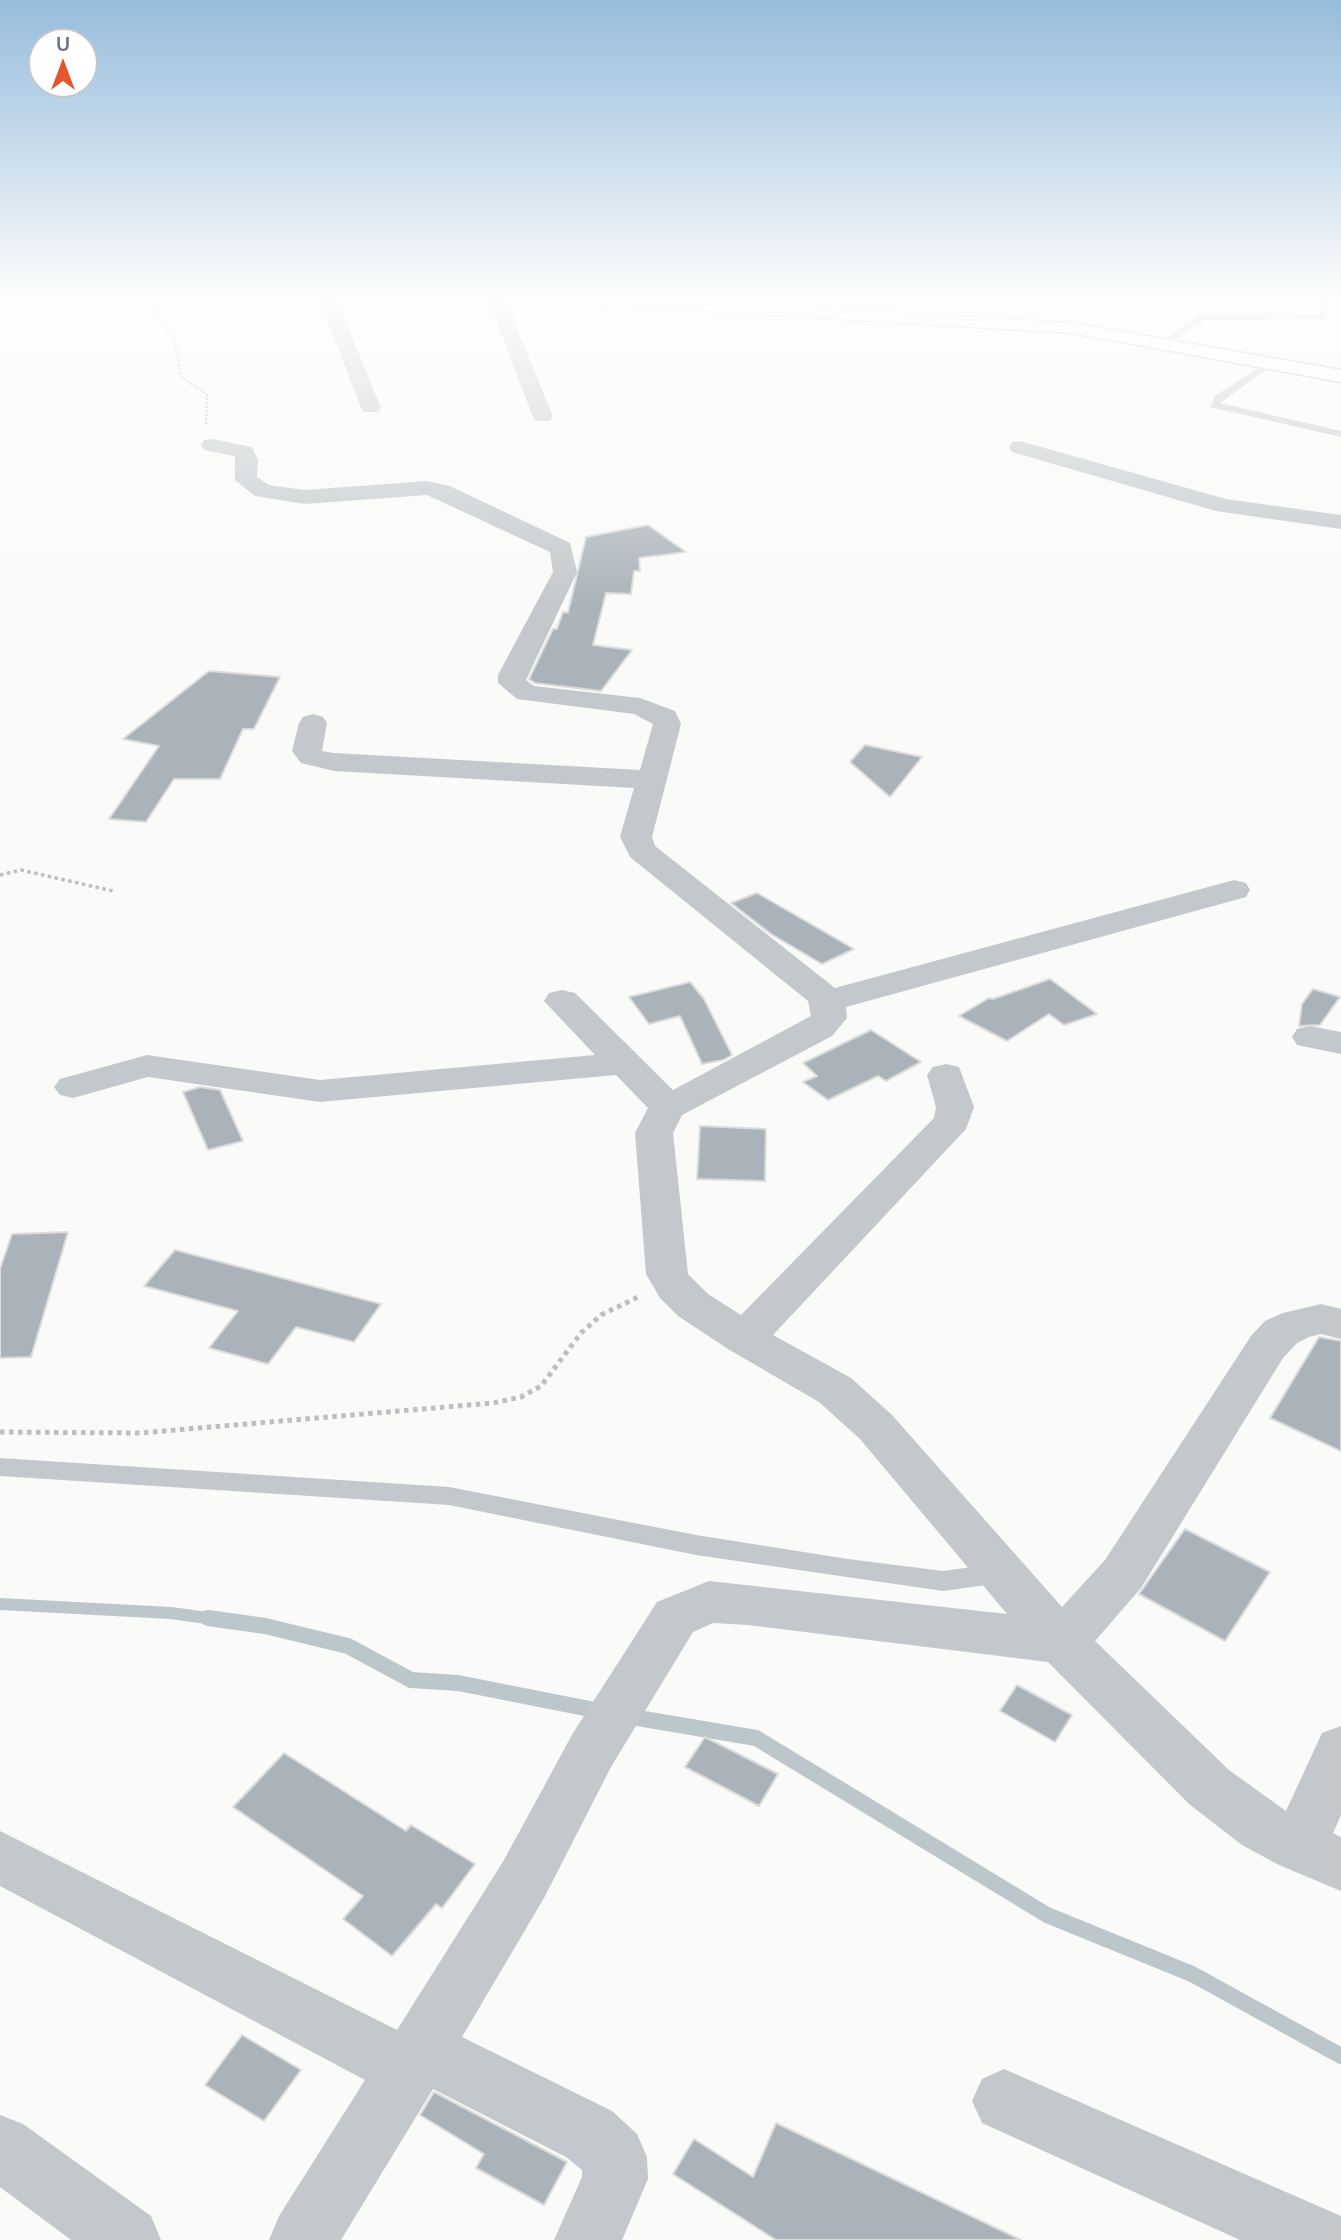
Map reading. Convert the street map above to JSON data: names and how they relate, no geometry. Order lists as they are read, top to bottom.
{
  "north": "top"
}
